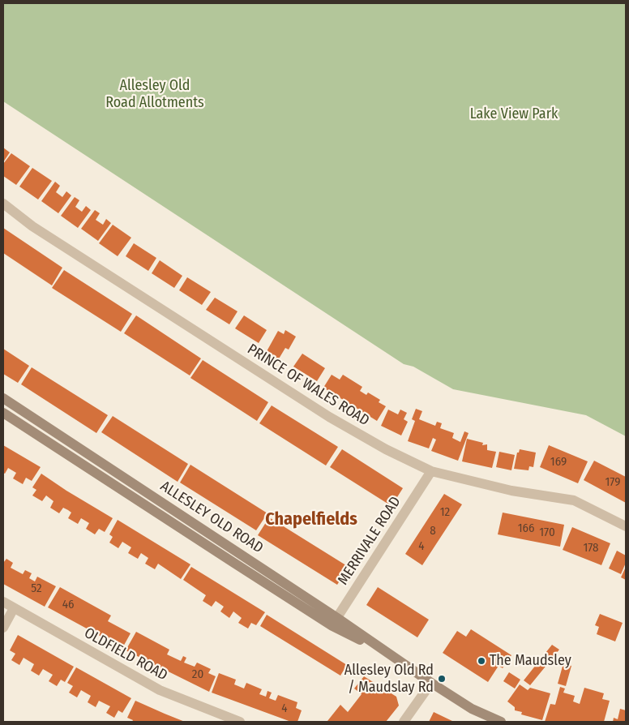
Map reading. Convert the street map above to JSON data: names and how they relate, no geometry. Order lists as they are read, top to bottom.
{
  "streets": {
    "main road": ["ALLESLEY OLD ROAD"],
    "street": ["PRINCE OF WALES ROAD", "MERRIVALE ROAD", "OLDFIELD ROAD"]
  },
  "crossings": [
    ["PRINCE OF WALES ROAD", "MERRIVALE ROAD"],
    ["ALLESLEY OLD ROAD", "MERRIVALE ROAD"]
  ],
  "districts": ["Chapelfields"],
  "parks": ["Allesley Old Road Allotments", "Lake View Park"],
  "places": ["The Maudsley", "Allesley Old Rd / Maudslay Rd"],
  "house_numbers": [
    "169",
    "179",
    "12",
    "166",
    "8",
    "170",
    "4",
    "178",
    "52",
    "46",
    "20",
    "4"
  ]
}
